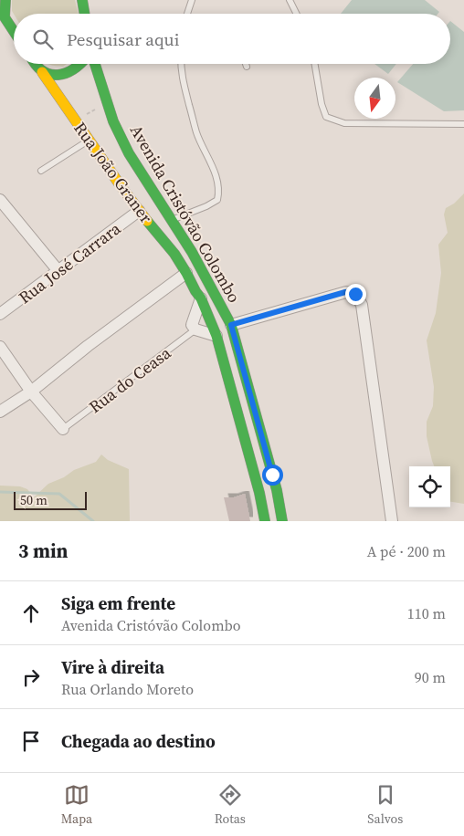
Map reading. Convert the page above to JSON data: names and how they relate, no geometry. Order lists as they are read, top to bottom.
{
  "streets": {
    "main road": ["Rua João Graner", "Avenida Cristóvão Colombo"],
    "street": ["Rua José Carrara"],
    "lane": ["Rua do Ceasa"]
  },
  "crossings": [
    ["Rua João Graner", "Avenida Cristóvão Colombo"],
    ["Rua João Graner", "Rua José Carrara"]
  ],
  "scale_bar": "50 m",
  "north": "bottom",
  "page": {
    "search": "Pesquisar aqui",
    "scale": "50 m",
    "heading": ["3 min", "A pé · 200 m"],
    "list": [
      ["Siga em frente", "Avenida Cristóvão Colombo", "110 m"],
      ["Vire à direita", "Rua Orlando Moreto", "90 m"],
      "Chegada ao destino"
    ],
    "nav": ["Mapa", "Rotas", "Salvos"]
  }
}
